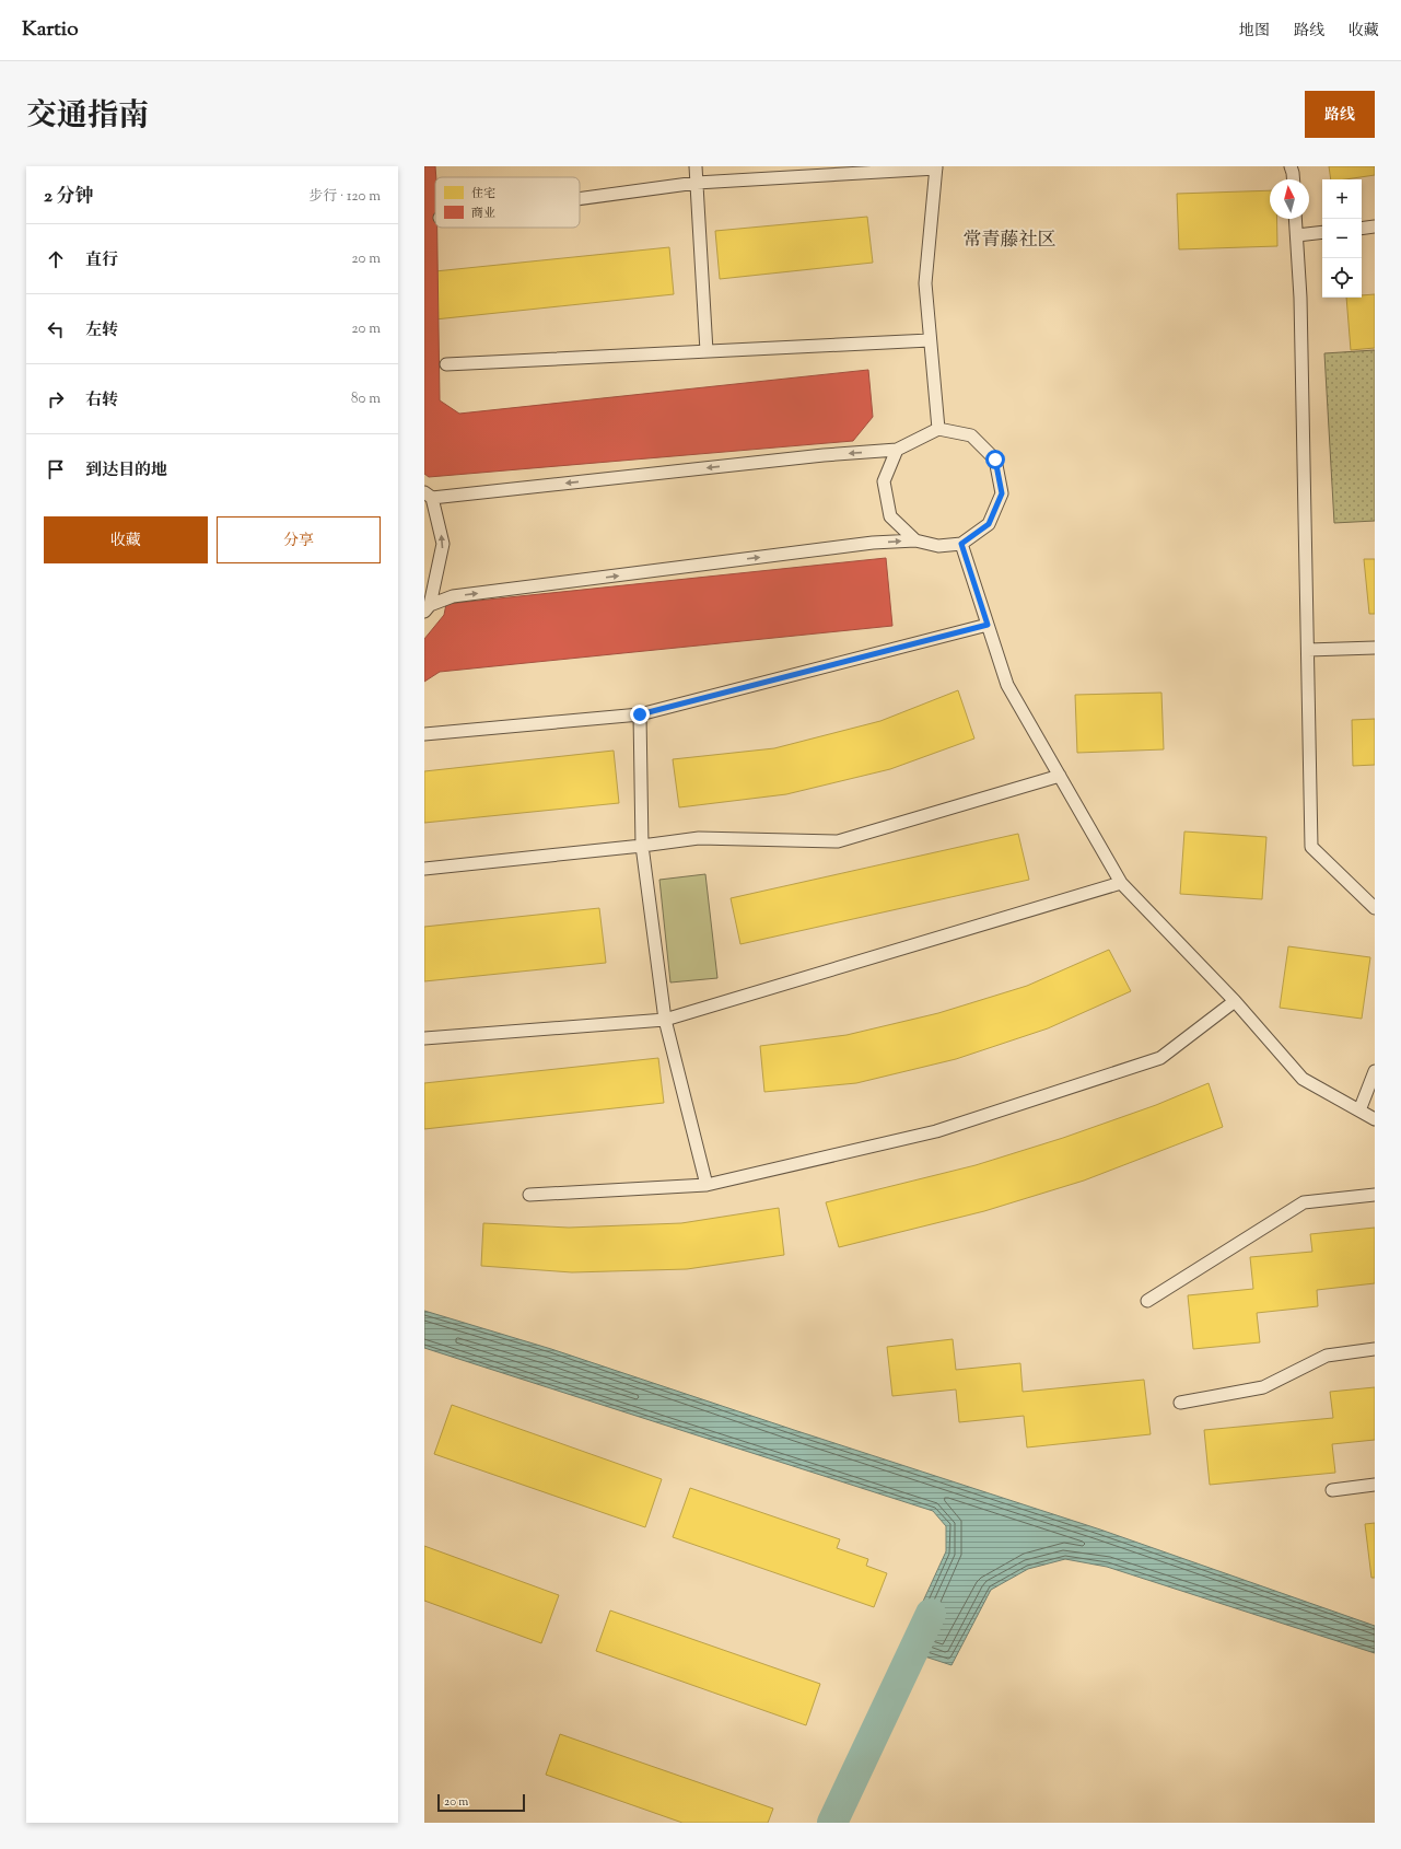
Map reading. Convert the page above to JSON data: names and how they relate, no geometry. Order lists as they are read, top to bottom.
{
  "districts": ["常青藤社区"],
  "legend": ["住宅", "商业"],
  "scale_bar": "20 m",
  "north": "top",
  "page": {
    "header": "Kartio",
    "nav": ["地图", "路线", "收藏"],
    "title": "交通指南",
    "buttons": [
      "路线",
      ["收藏", "分享"]
    ],
    "heading": ["2 分钟", "步行 · 120 m"],
    "map_buttons": ["+", "−"],
    "list": [
      ["直行", "20 m"],
      ["左转", "20 m"],
      ["右转", "80 m"],
      "到达目的地"
    ],
    "scale": "20 m"
  }
}
